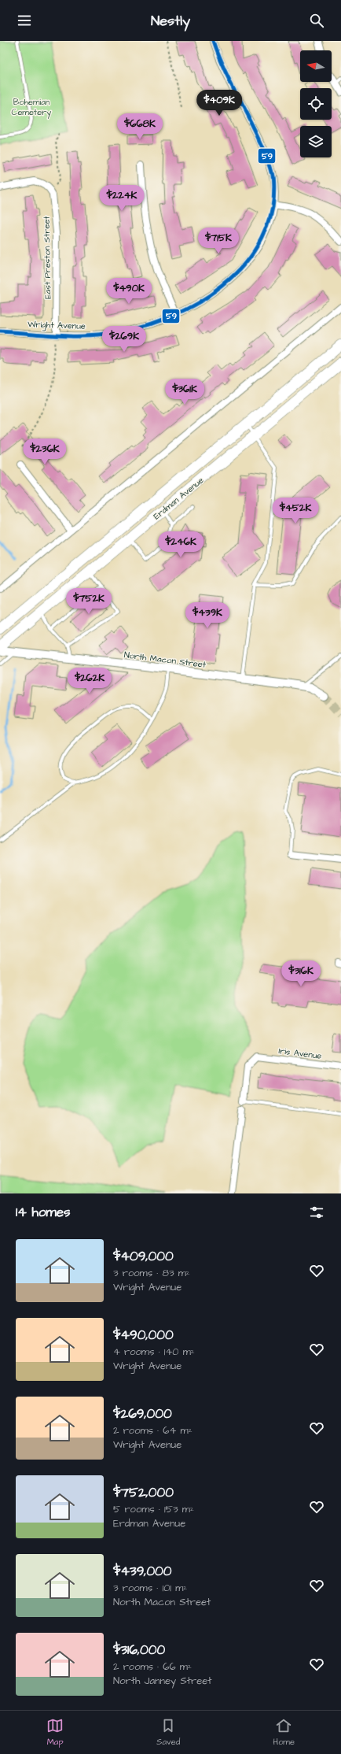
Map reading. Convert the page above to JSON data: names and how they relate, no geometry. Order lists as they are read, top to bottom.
{
  "streets": {
    "main road": ["Erdman Avenue"],
    "street": [
      "East Preston Street",
      "Wright Avenue",
      "North Macon Street",
      "Iris Avenue"
    ]
  },
  "crossings": [
    ["East Preston Street", "Wright Avenue"]
  ],
  "parks": ["Bohemian Cemetery"],
  "lines": ["transit line 59"],
  "north": "left",
  "page": {
    "header": "Nestly",
    "price": [
      "$409K",
      "$668K",
      "$224K",
      "$715K",
      "$490K",
      "$269K",
      "$361K",
      "$236K",
      "$452K",
      "$246K",
      "$752K",
      "$439K",
      "$262K",
      "$316K"
    ],
    "heading": "14 homes",
    "list": [
      {
        "name": "$409,000",
        "note": "3 rooms · 83 m² · Wright Avenue"
      },
      {
        "name": "$490,000",
        "note": "4 rooms · 140 m² · Wright Avenue"
      },
      {
        "name": "$269,000",
        "note": "2 rooms · 64 m² · Wright Avenue"
      },
      {
        "name": "$752,000",
        "note": "5 rooms · 153 m² · Erdman Avenue"
      },
      {
        "name": "$439,000",
        "note": "3 rooms · 101 m² · North Macon Street"
      },
      {
        "name": "$316,000",
        "note": "2 rooms · 66 m² · North Janney Street"
      }
    ],
    "tabs": ["Map", "Saved", "Home"]
  }
}
